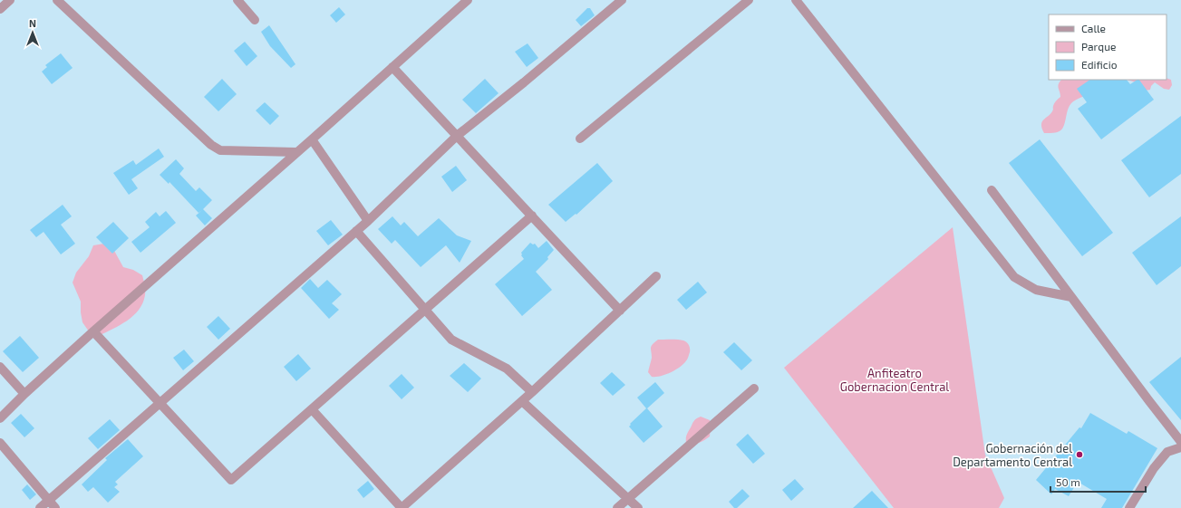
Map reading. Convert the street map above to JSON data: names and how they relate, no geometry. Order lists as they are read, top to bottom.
{
  "parks": ["Anfiteatro Gobernacion Central"],
  "places": ["Gobernación del Departamento Central"],
  "legend": ["Calle", "Parque", "Edificio"],
  "scale_bar": "50 m",
  "north": "top"
}
